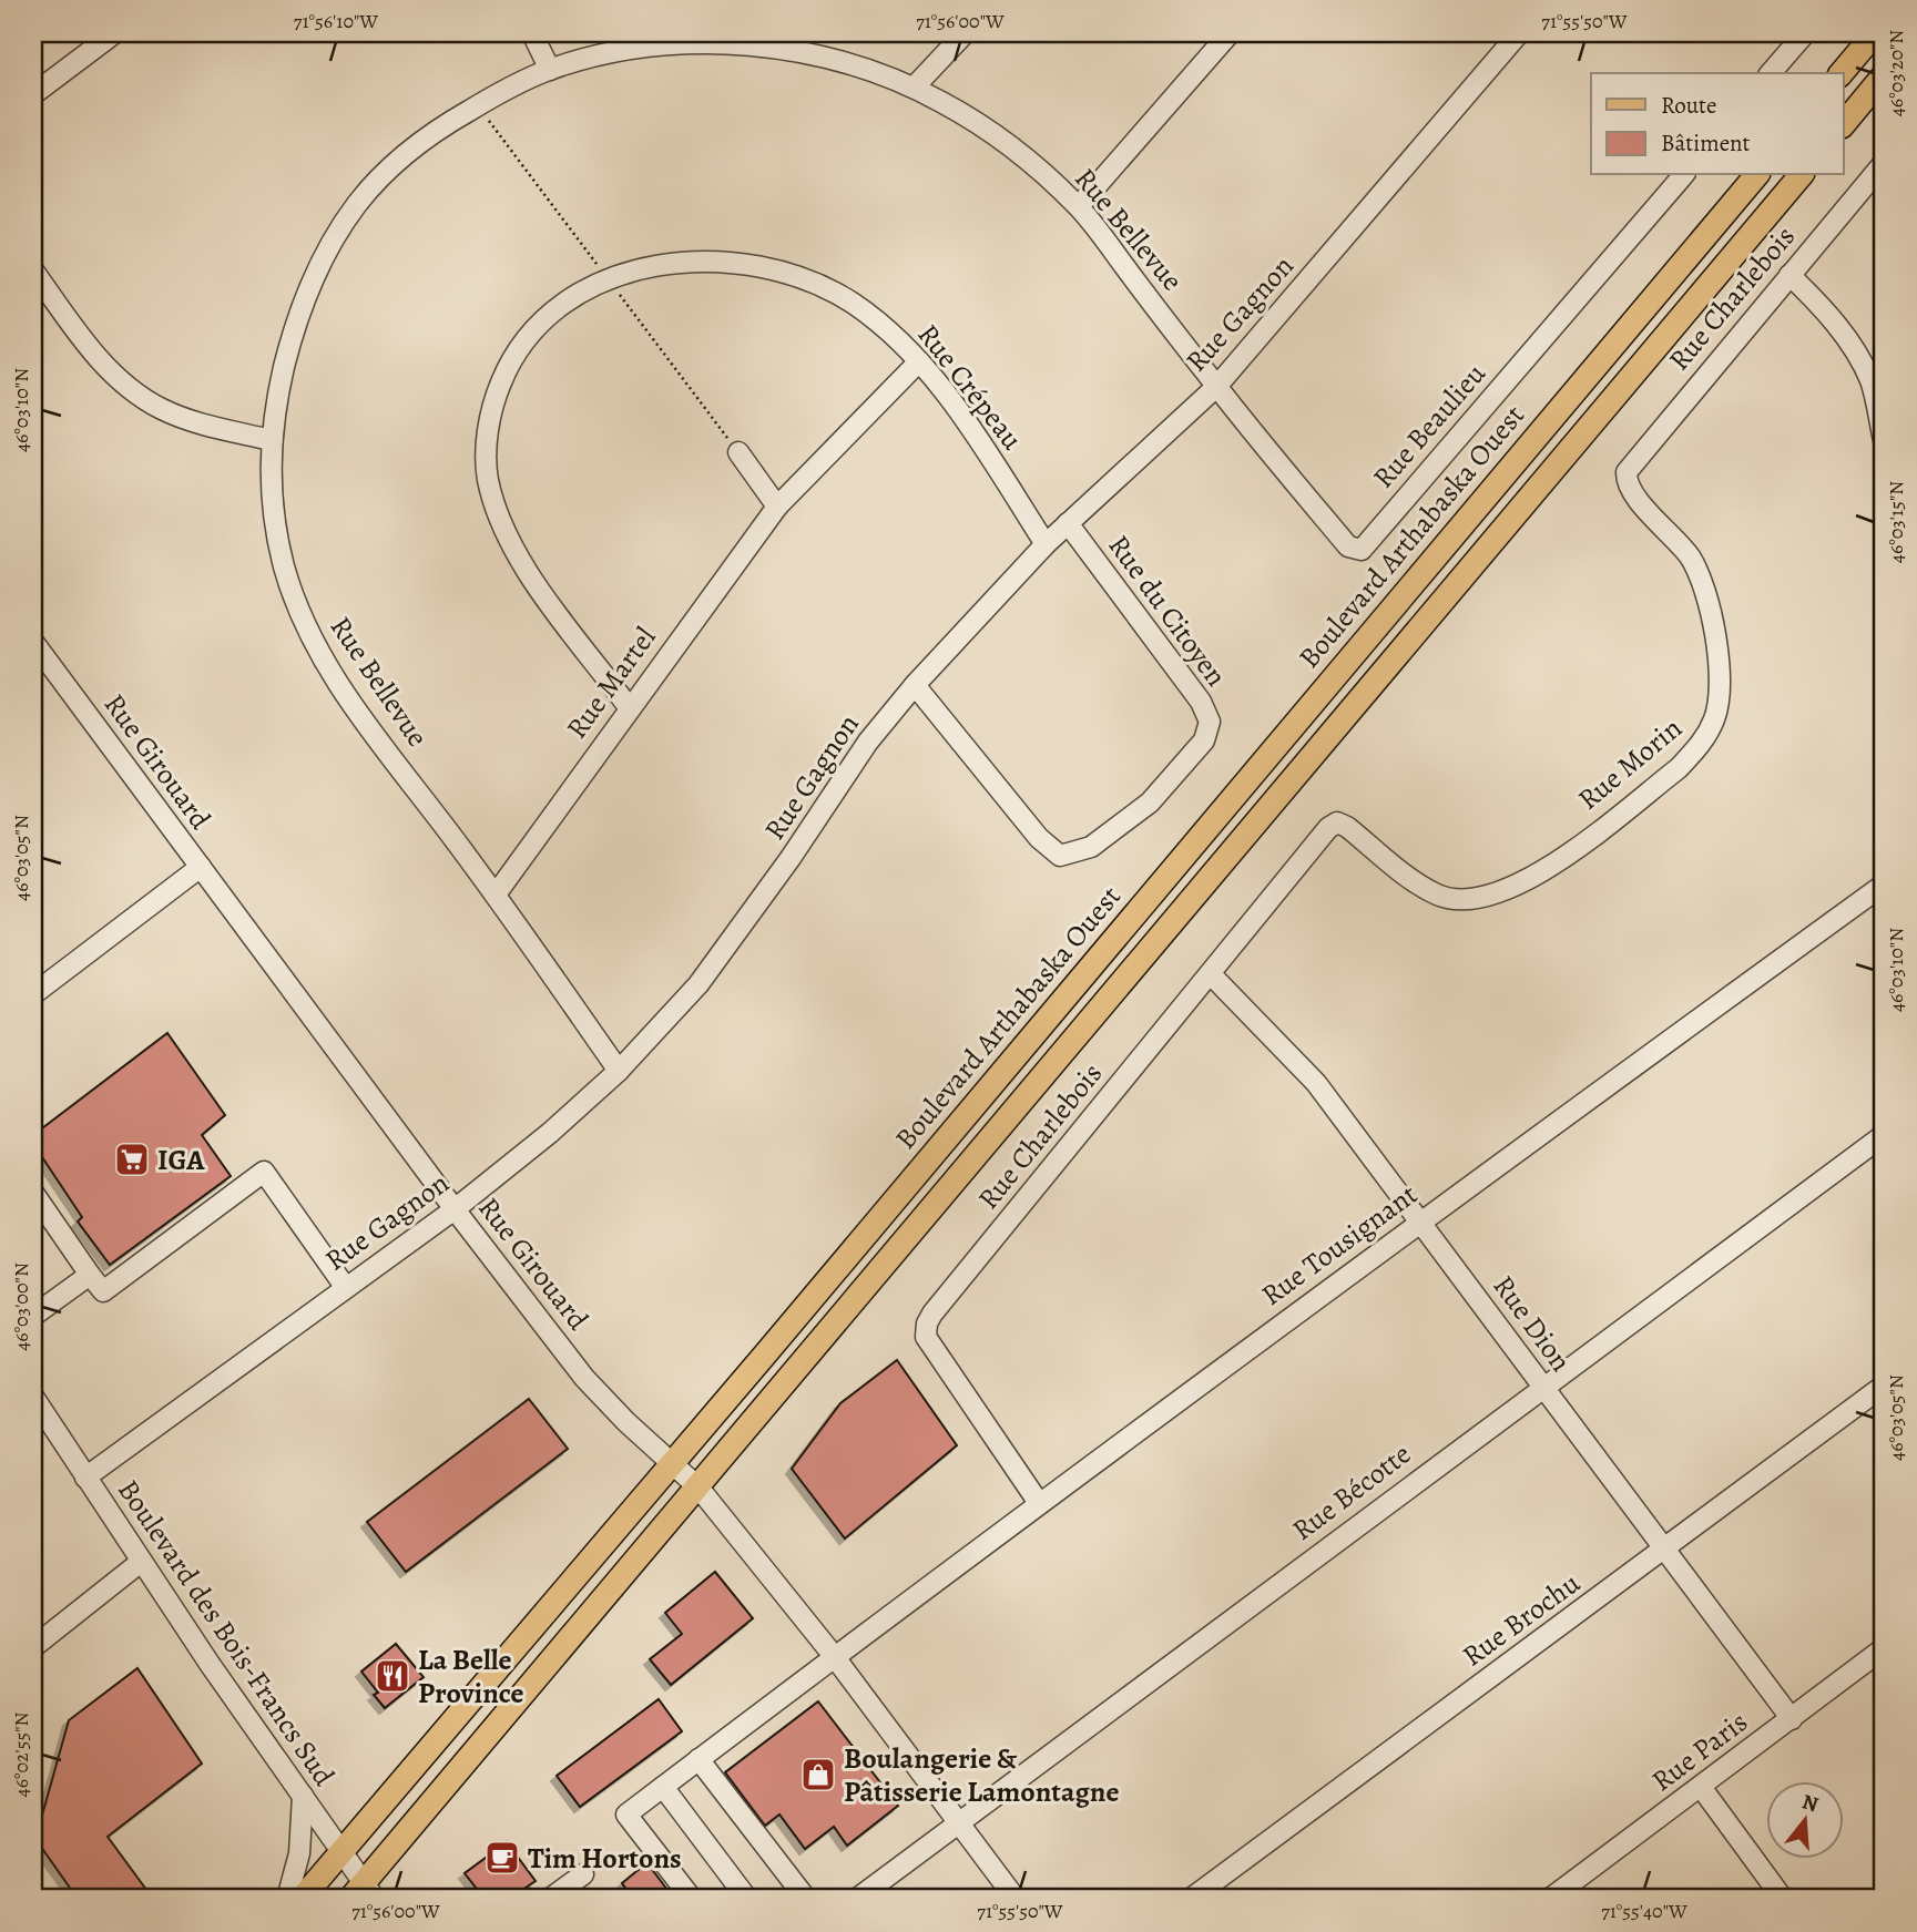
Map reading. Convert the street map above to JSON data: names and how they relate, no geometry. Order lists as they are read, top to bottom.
{
  "streets": {
    "main road": ["Boulevard Arthabaska Ouest"],
    "street": [
      "Rue Bellevue",
      "Rue Charlebois",
      "Rue Gagnon",
      "Rue Crépeau",
      "Rue Beaulieu",
      "Rue du Citoyen",
      "Rue Martel",
      "Rue Girouard",
      "Rue Morin",
      "Rue Tousignant",
      "Rue Dion",
      "Rue Bécotte",
      "Rue Brochu",
      "Boulevard des Bois-Francs Sud",
      "Rue Paris"
    ]
  },
  "crossings": [
    ["Rue Bellevue", "Rue Gagnon"],
    ["Rue Bellevue", "Rue Beaulieu"],
    ["Rue Bellevue", "Rue Martel"],
    ["Rue Charlebois", "Rue Morin"],
    ["Rue Charlebois", "Rue Tousignant"],
    ["Rue Charlebois", "Rue Dion"],
    ["Rue Gagnon", "Rue Crépeau"],
    ["Rue Gagnon", "Rue Beaulieu"],
    ["Rue Gagnon", "Rue du Citoyen"],
    ["Rue Gagnon", "Rue Girouard"],
    ["Rue Gagnon", "Boulevard des Bois-Francs Sud"],
    ["Rue Crépeau", "Rue Martel"],
    ["Boulevard Arthabaska Ouest", "Rue Girouard"],
    ["Boulevard Arthabaska Ouest", "Boulevard des Bois-Francs Sud"],
    ["Rue Girouard", "Rue Tousignant"],
    ["Rue Girouard", "Rue Bécotte"],
    ["Rue Tousignant", "Rue Dion"],
    ["Rue Dion", "Rue Bécotte"],
    ["Rue Dion", "Rue Brochu"],
    ["Rue Dion", "Rue Paris"]
  ],
  "places": {
    "supermarket": ["IGA"],
    "restaurant": ["La Belle Province"],
    "shop": ["Boulangerie & Pâtisserie Lamontagne"],
    "cafe": ["Tim Hortons"]
  },
  "legend": ["Route", "Bâtiment"],
  "north": "top",
  "coordinates": [
    "71°56'10\"W",
    "71°56'00\"W",
    "71°55'50\"W",
    "46°03'20\"N",
    "46°03'10\"N",
    "46°03'15\"N",
    "46°03'05\"N",
    "46°03'00\"N",
    "46°02'55\"N",
    "71°55'40\"W"
  ]
}
